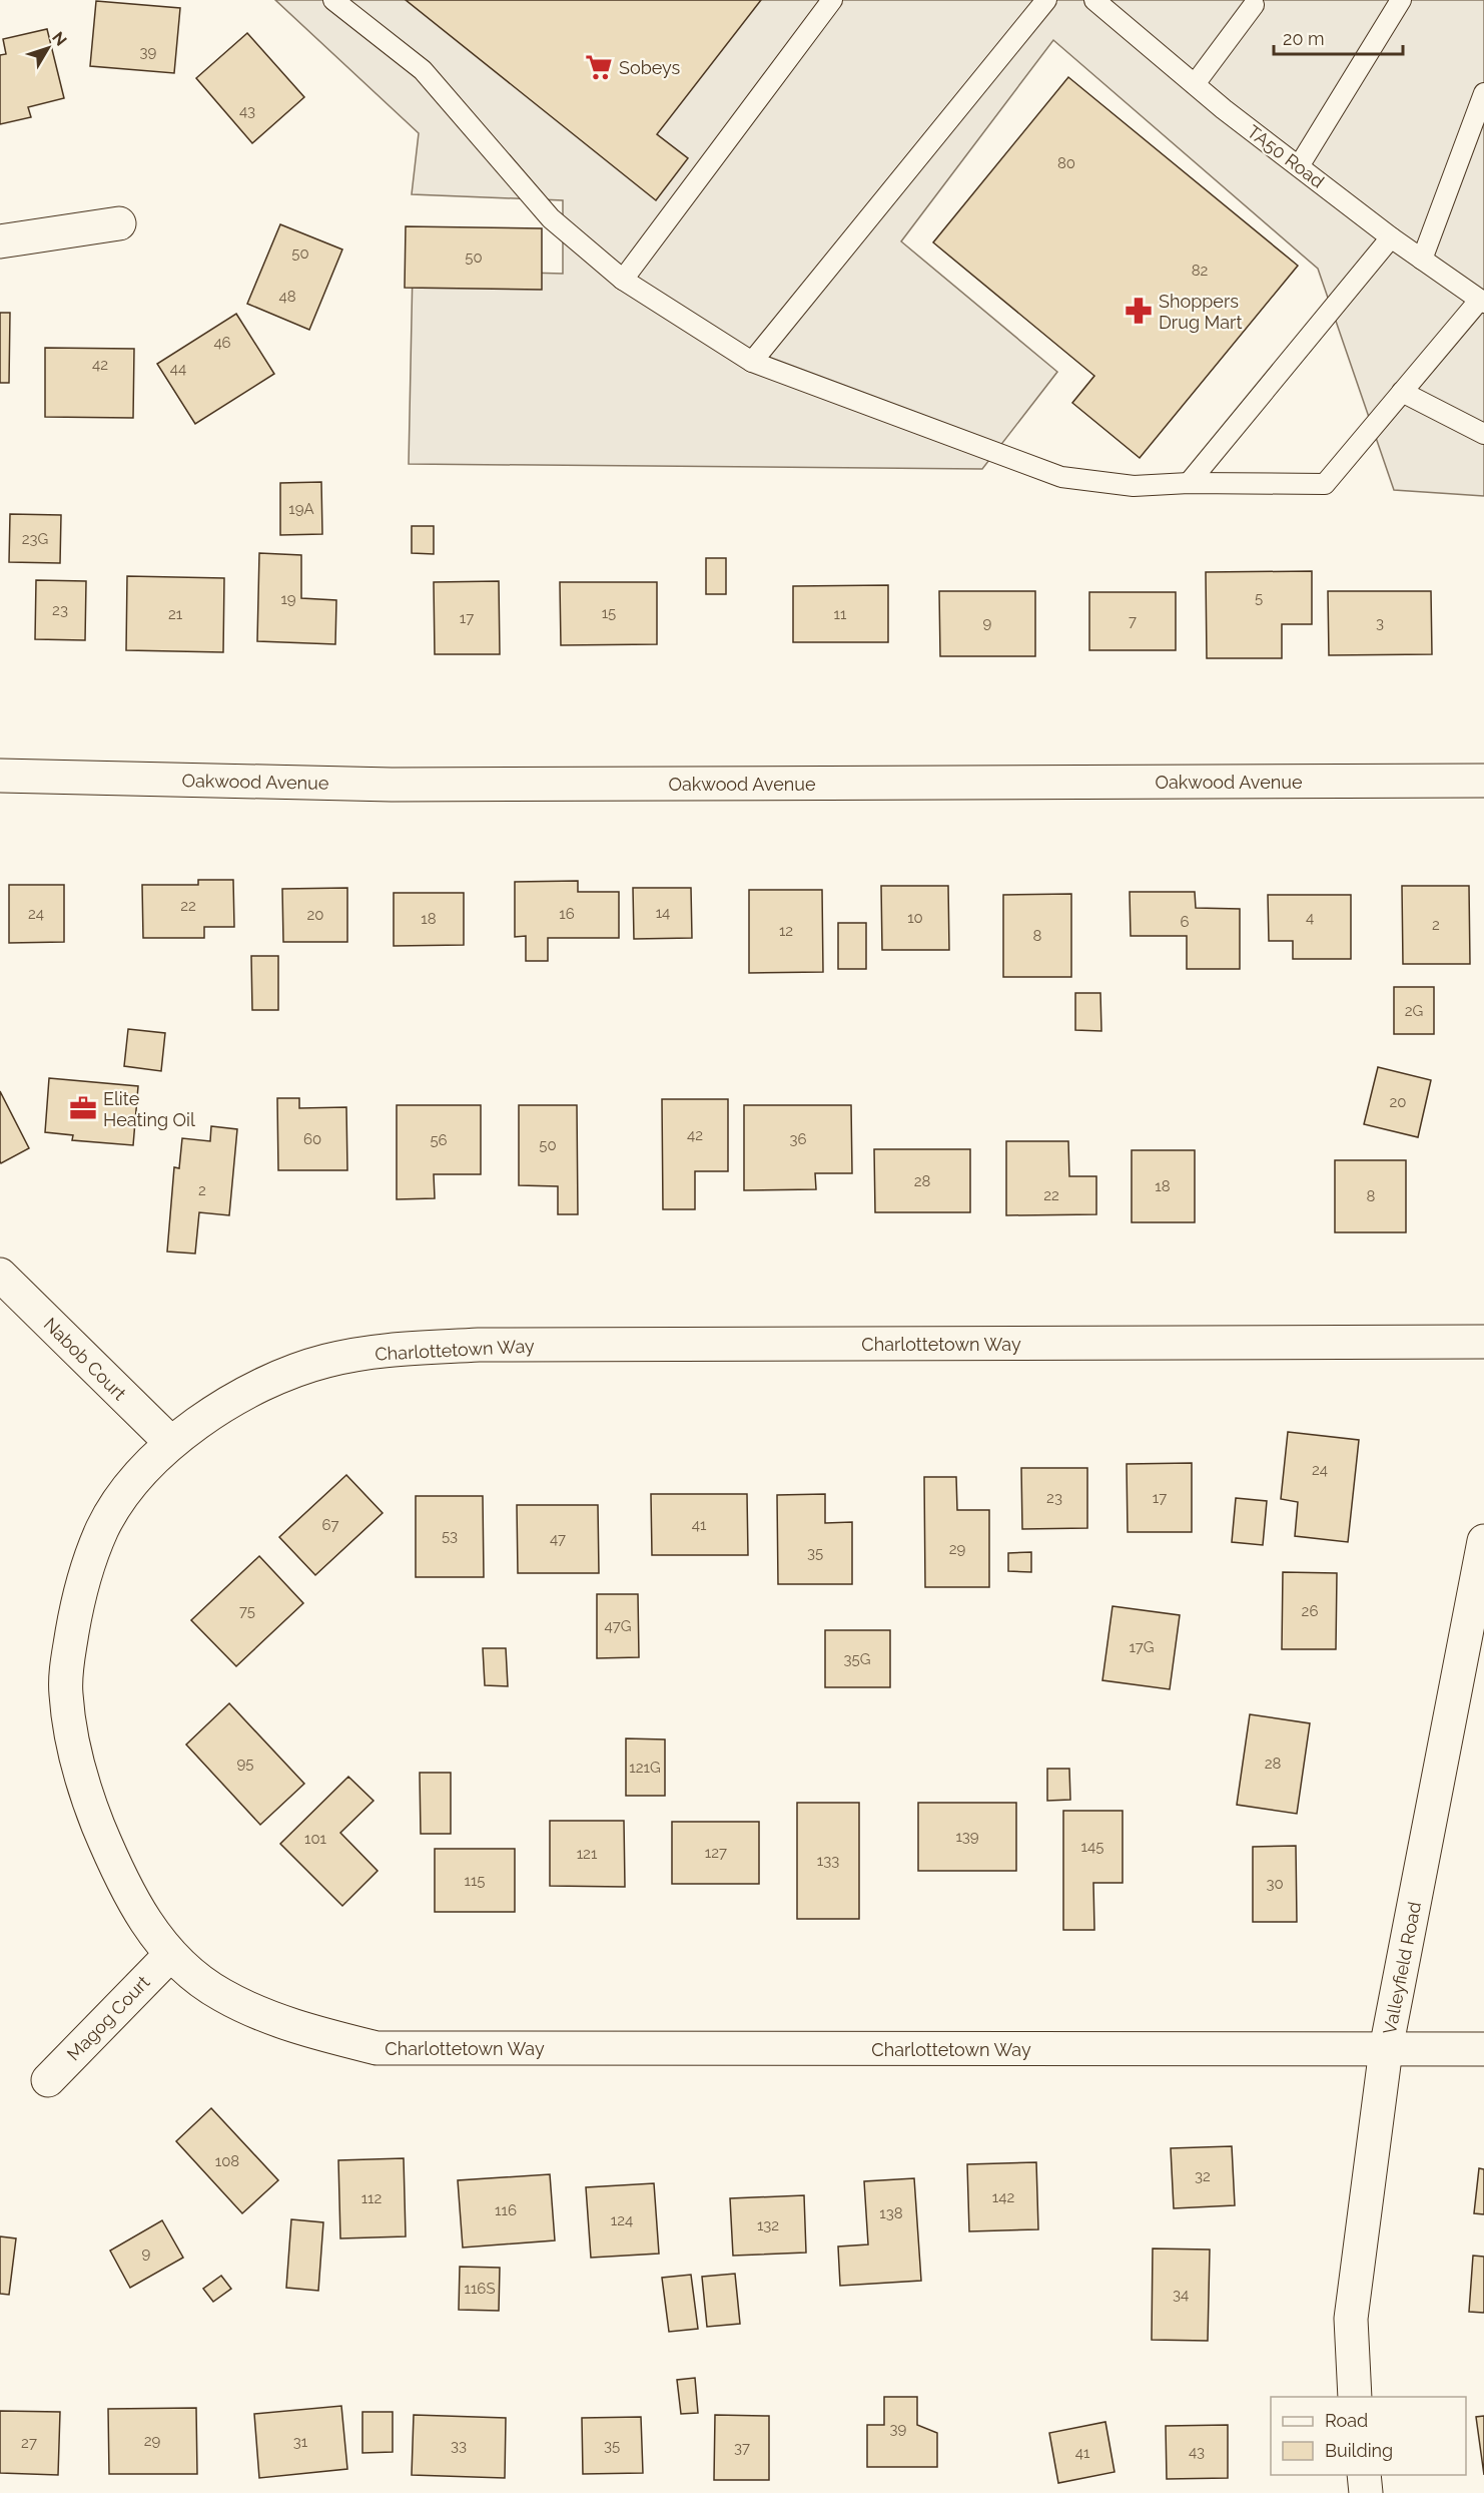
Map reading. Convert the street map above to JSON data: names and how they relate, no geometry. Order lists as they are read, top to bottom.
{
  "streets": {
    "street": [
      "Oakwood Avenue",
      "Charlottetown Way",
      "Nabob Court",
      "Valleyfield Road",
      "Magog Court"
    ],
    "lane": ["TA50 Road"]
  },
  "crossings": [
    ["Charlottetown Way", "Nabob Court"],
    ["Charlottetown Way", "Valleyfield Road"],
    ["Charlottetown Way", "Magog Court"]
  ],
  "places": {
    "supermarket": ["Sobeys"],
    "pharmacy": ["Shoppers Drug Mart"],
    "office": ["Elite Heating Oil"]
  },
  "house_numbers": [
    "39",
    "43",
    "80",
    "50",
    "50",
    "82",
    "48",
    "46",
    "42",
    "44",
    "19A",
    "23G",
    "5",
    "19",
    "23",
    "15",
    "21",
    "11",
    "17",
    "7",
    "9",
    "3",
    "22",
    "14",
    "24",
    "16",
    "20",
    "10",
    "4",
    "18",
    "6",
    "2",
    "12",
    "8",
    "2G",
    "20",
    "42",
    "60",
    "36",
    "56",
    "50",
    "28",
    "18",
    "2",
    "22",
    "8",
    "24",
    "23",
    "17",
    "67",
    "41",
    "53",
    "47",
    "29",
    "35",
    "75",
    "26",
    "47G",
    "17G",
    "35G",
    "95",
    "28",
    "121G",
    "139",
    "101",
    "145",
    "127",
    "121",
    "133",
    "115",
    "30",
    "108",
    "32",
    "142",
    "112",
    "116",
    "138",
    "124",
    "132",
    "9",
    "116S",
    "34",
    "39",
    "29",
    "31",
    "27",
    "33",
    "35",
    "37",
    "43",
    "41"
  ],
  "legend": ["Road", "Building"],
  "scale_bar": "20 m",
  "north": "top right"
}
